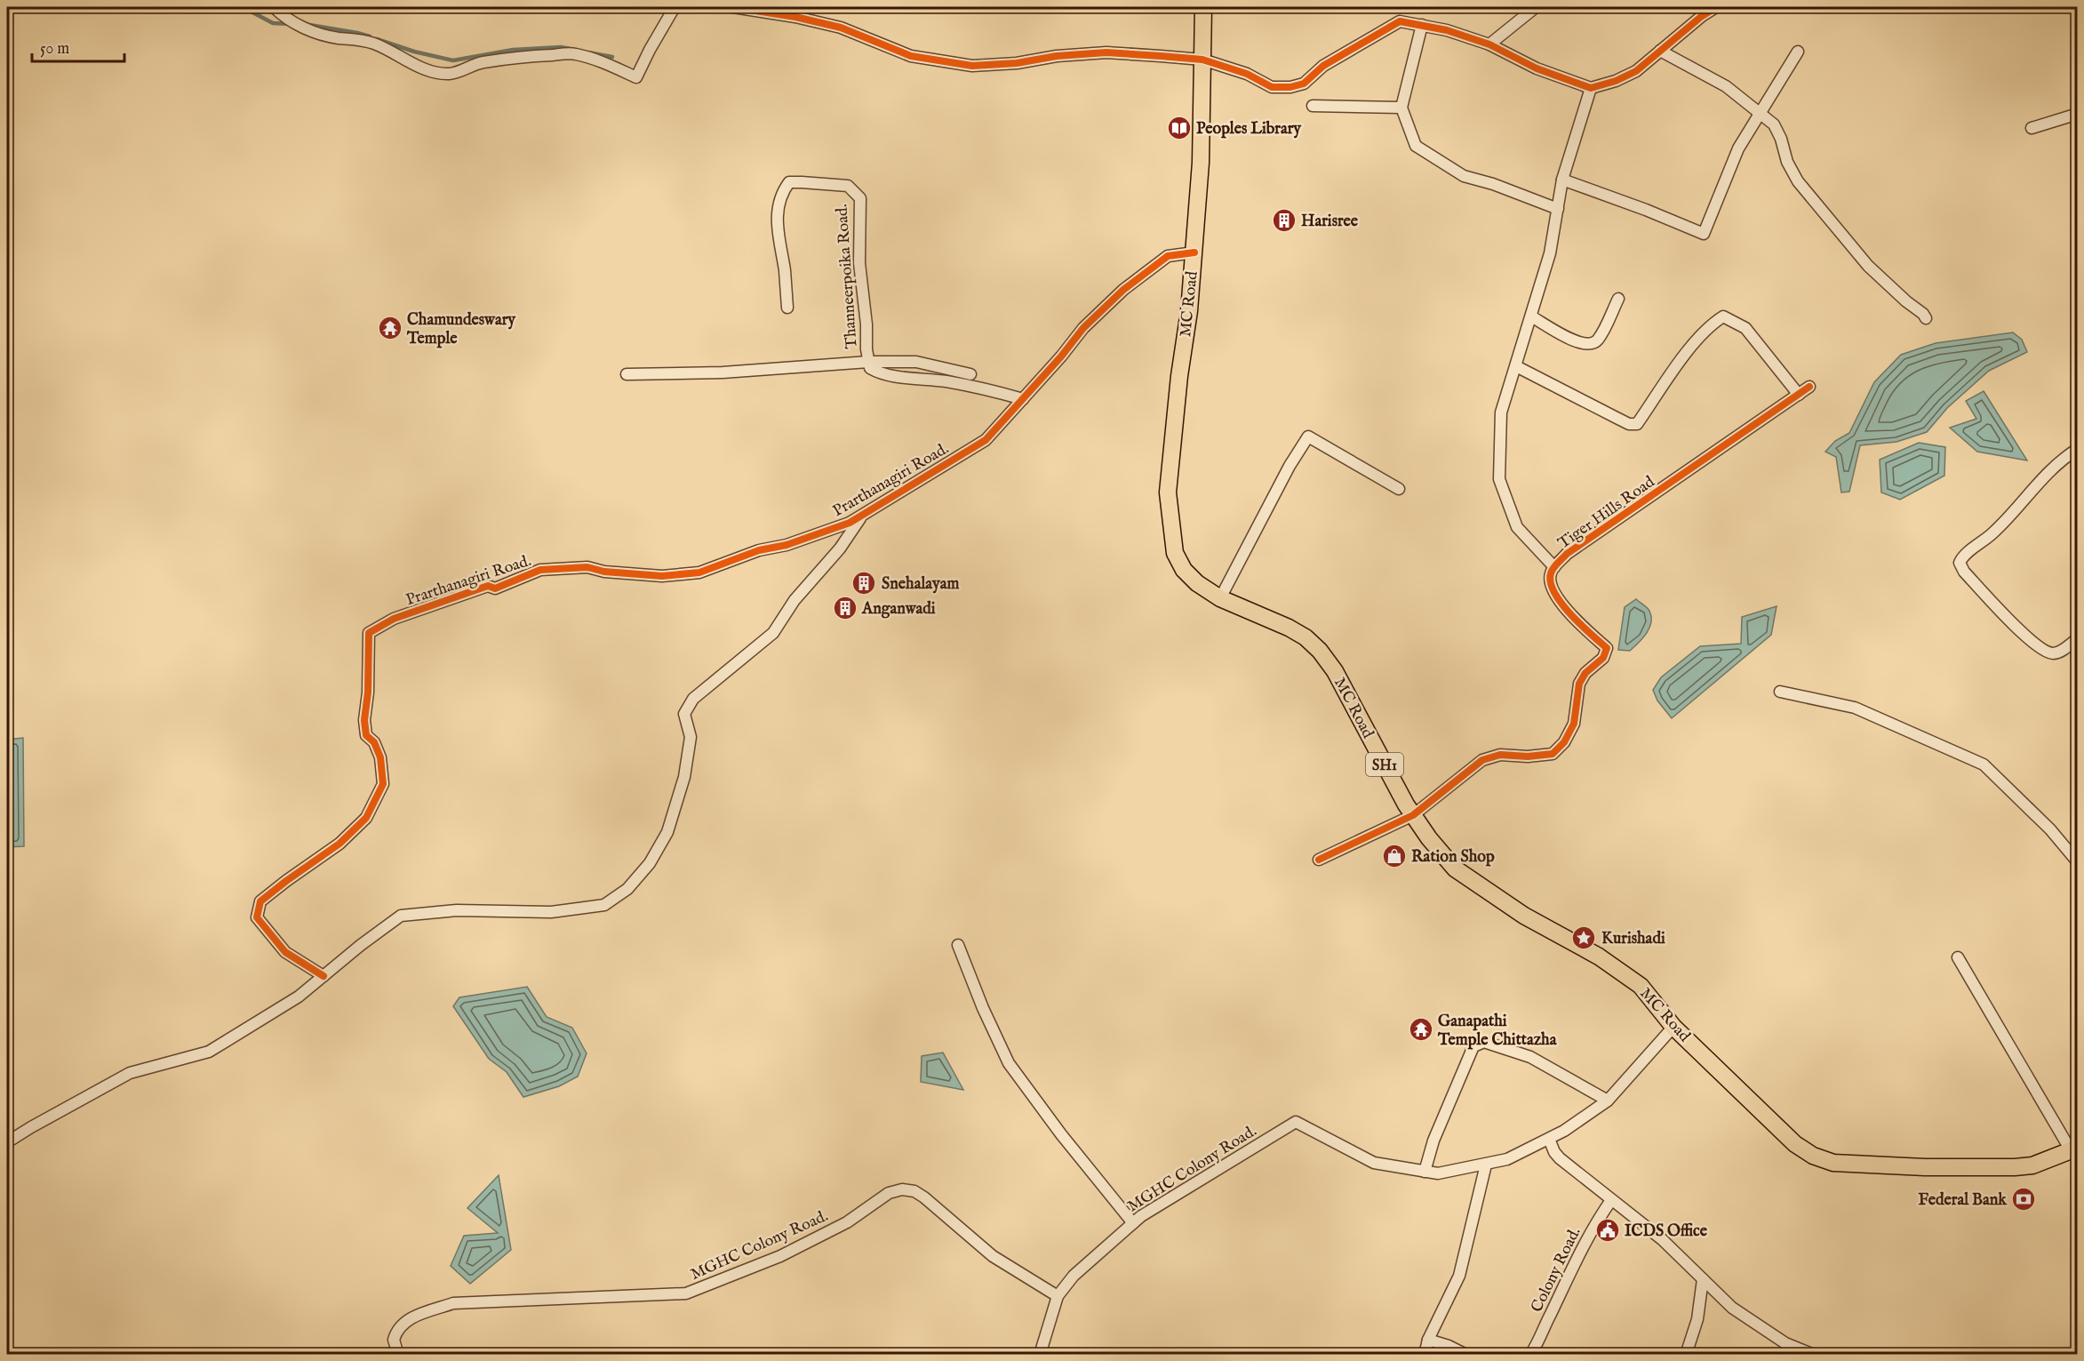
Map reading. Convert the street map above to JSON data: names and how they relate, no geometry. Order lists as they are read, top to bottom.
{
  "streets": {
    "main road": ["MC Road", "SH1"],
    "street": [
      "Thanneerpoika Road.",
      "Prarthanagiri Road.",
      "Tiger Hills Road",
      "MGHC Colony Road.",
      "Colony Road."
    ]
  },
  "crossings": [
    ["Thanneerpoika Road.", "Prarthanagiri Road."],
    ["MC Road", "Prarthanagiri Road."],
    ["MC Road", "Tiger Hills Road"],
    ["MC Road", "MGHC Colony Road."]
  ],
  "places": {
    "library": ["Peoples Library"],
    "building": ["Harisree", "Snehalayam", "Anganwadi"],
    "temple": ["Chamundeswary Temple", "Ganapathi Temple Chittazha"],
    "shop": ["Ration Shop"],
    "place": ["Kurishadi"],
    "bank": ["Federal Bank"],
    "public building": ["ICDS Office"]
  },
  "scale_bar": "50 m"
}
